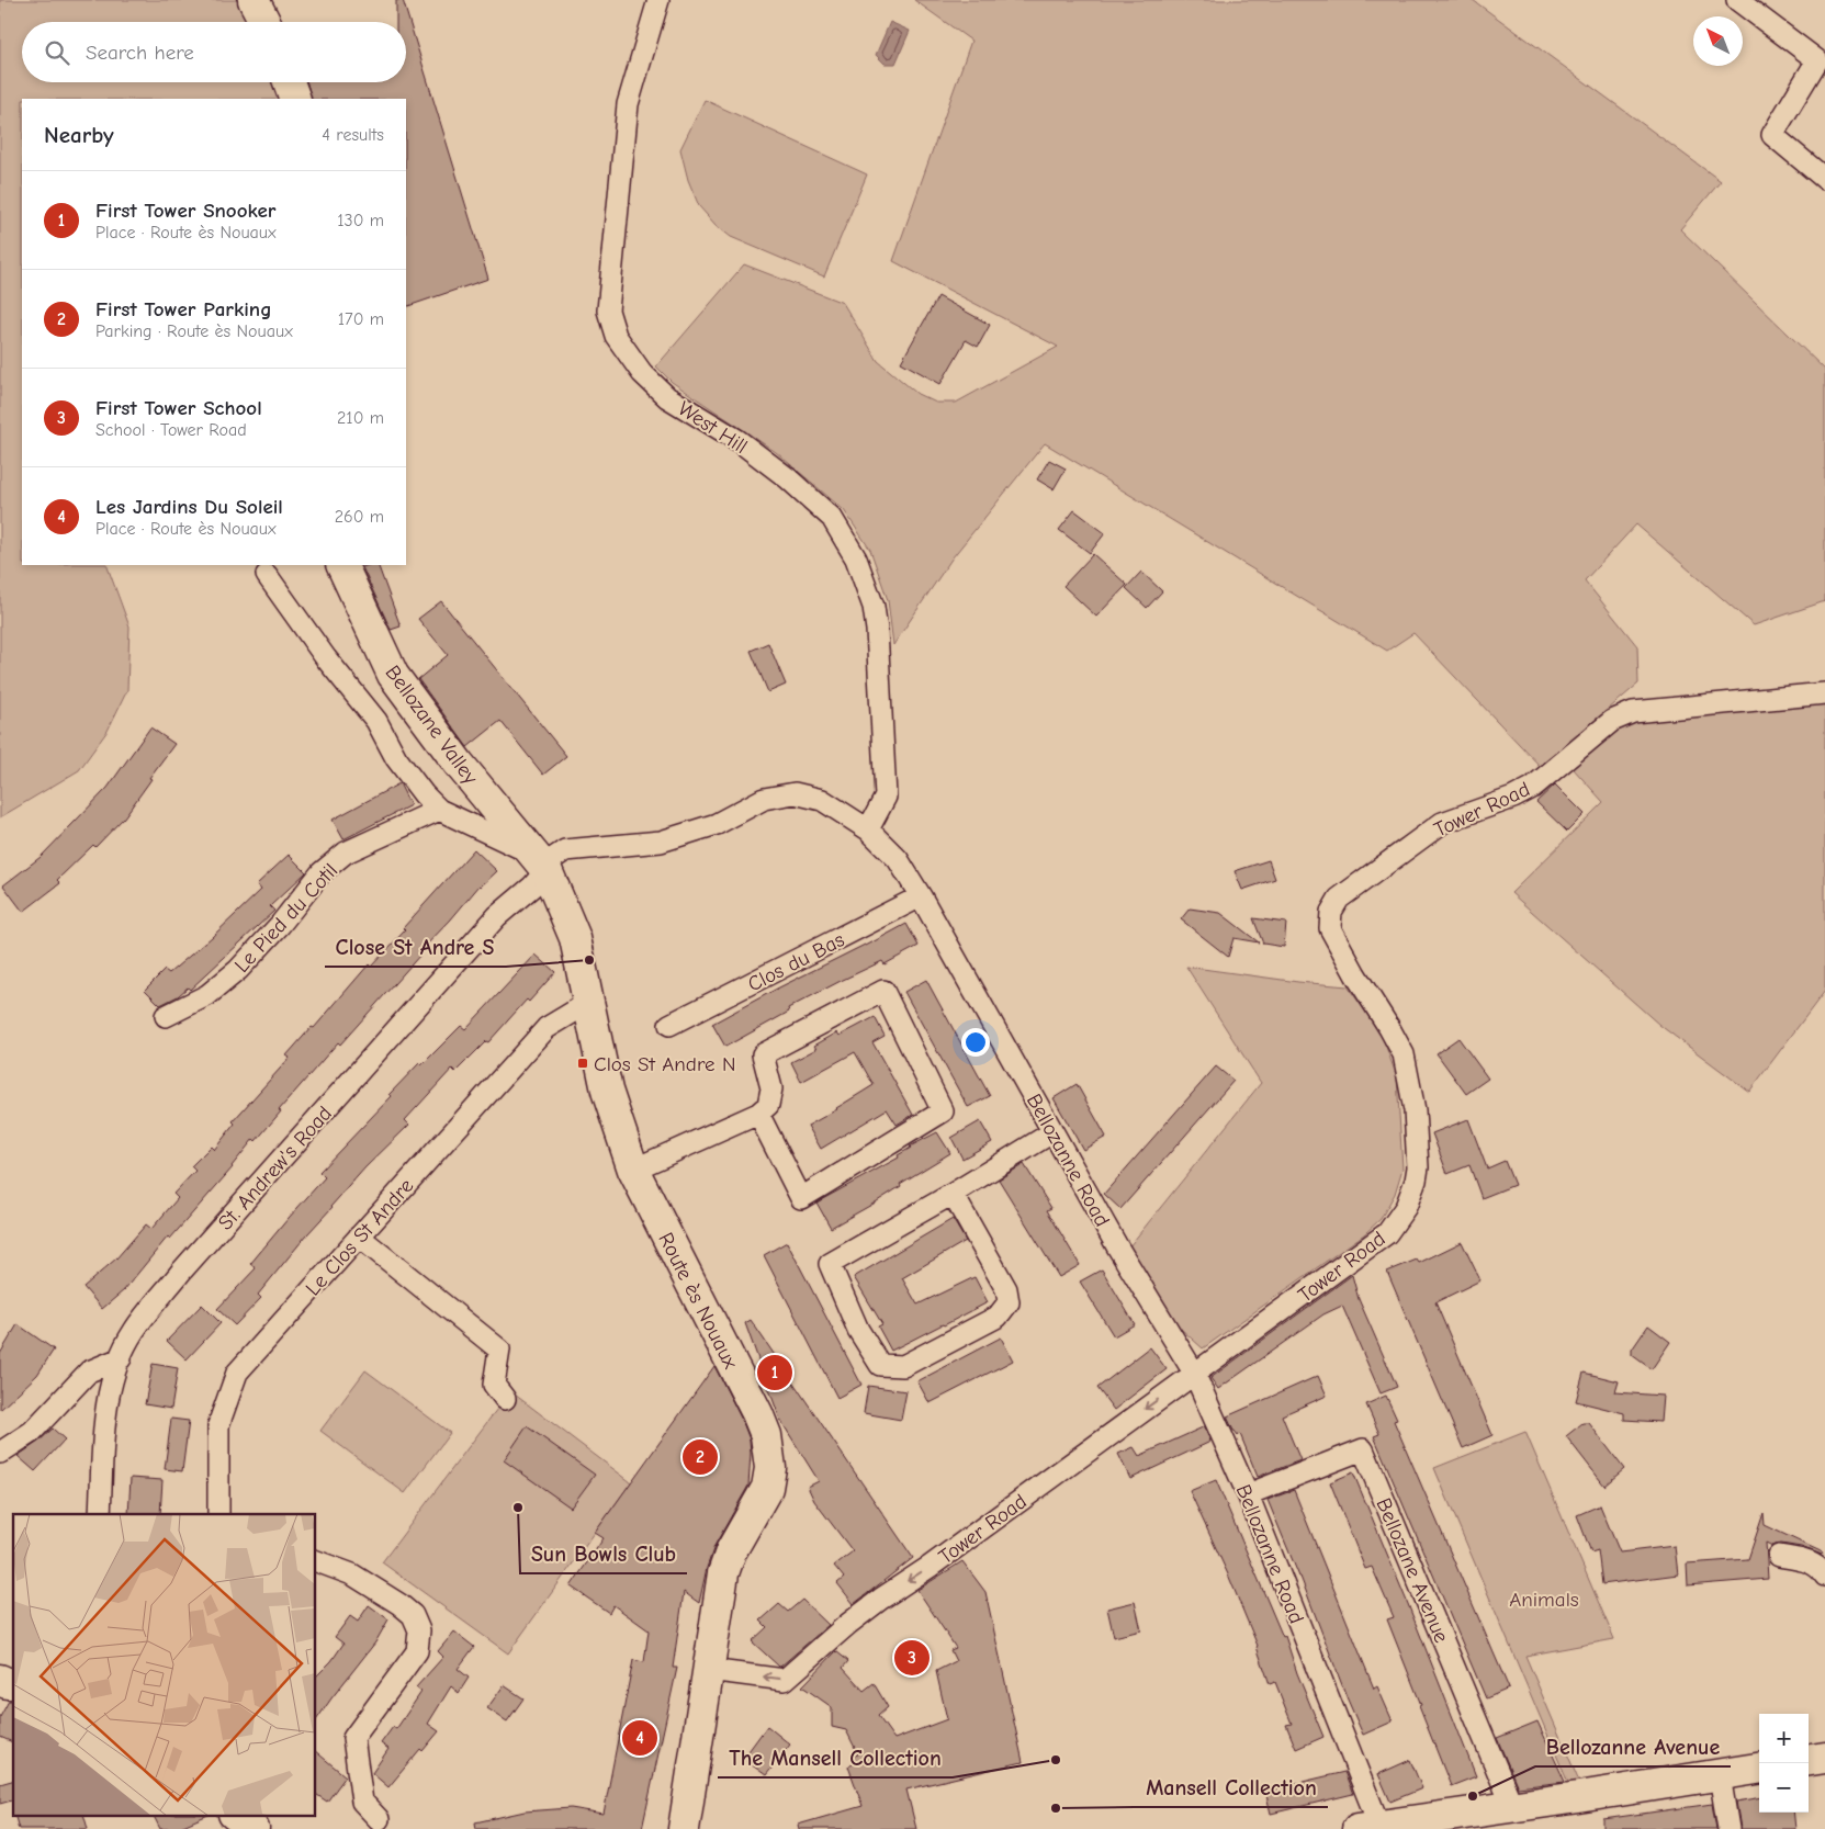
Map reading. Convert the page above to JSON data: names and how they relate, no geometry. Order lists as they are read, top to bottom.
{
  "streets": {
    "street": [
      "West Hill",
      "Bellozane Valley",
      "Tower Road",
      "Le Pied du Cotil",
      "Clos du Bas",
      "Bellozanne Road",
      "St. Andrew's Road",
      "Le Clos St Andre",
      "Route ès Nouaux",
      "Bellozane Avenue"
    ]
  },
  "crossings": [
    ["West Hill", "Bellozanne Road"],
    ["Bellozane Valley", "Bellozanne Road"],
    ["Bellozane Valley", "St. Andrew's Road"],
    ["Bellozane Valley", "Route ès Nouaux"],
    ["Tower Road", "Bellozanne Road"],
    ["Tower Road", "Route ès Nouaux"],
    ["Clos du Bas", "Bellozanne Road"],
    ["Bellozanne Road", "St. Andrew's Road"],
    ["Bellozanne Road", "Route ès Nouaux"],
    ["Bellozanne Road", "Bellozane Avenue"],
    ["St. Andrew's Road", "Route ès Nouaux"],
    ["Le Clos St Andre", "Route ès Nouaux"]
  ],
  "parks": ["Animals"],
  "places": {
    "other": [
      "Close St Andre S",
      "Sun Bowls Club",
      "The Mansell Collection",
      "Bellozanne Avenue",
      "Mansell Collection"
    ],
    "transit": ["Clos St Andre N"]
  },
  "north": "top left",
  "page": {
    "search": "Search here",
    "heading": ["Nearby", "4 results"],
    "list": [
      {
        "mark": "1",
        "name": "First Tower Snooker",
        "note": "Place · Route ès Nouaux",
        "value": "130 m"
      },
      {
        "mark": "2",
        "name": "First Tower Parking",
        "note": "Parking · Route ès Nouaux",
        "value": "170 m"
      },
      {
        "mark": "3",
        "name": "First Tower School",
        "note": "School · Tower Road",
        "value": "210 m"
      },
      {
        "mark": "4",
        "name": "Les Jardins Du Soleil",
        "note": "Place · Route ès Nouaux",
        "value": "260 m"
      }
    ],
    "pins": [
      "1",
      "2",
      "3",
      "4"
    ],
    "map_buttons": ["+", "−"]
  }
}
